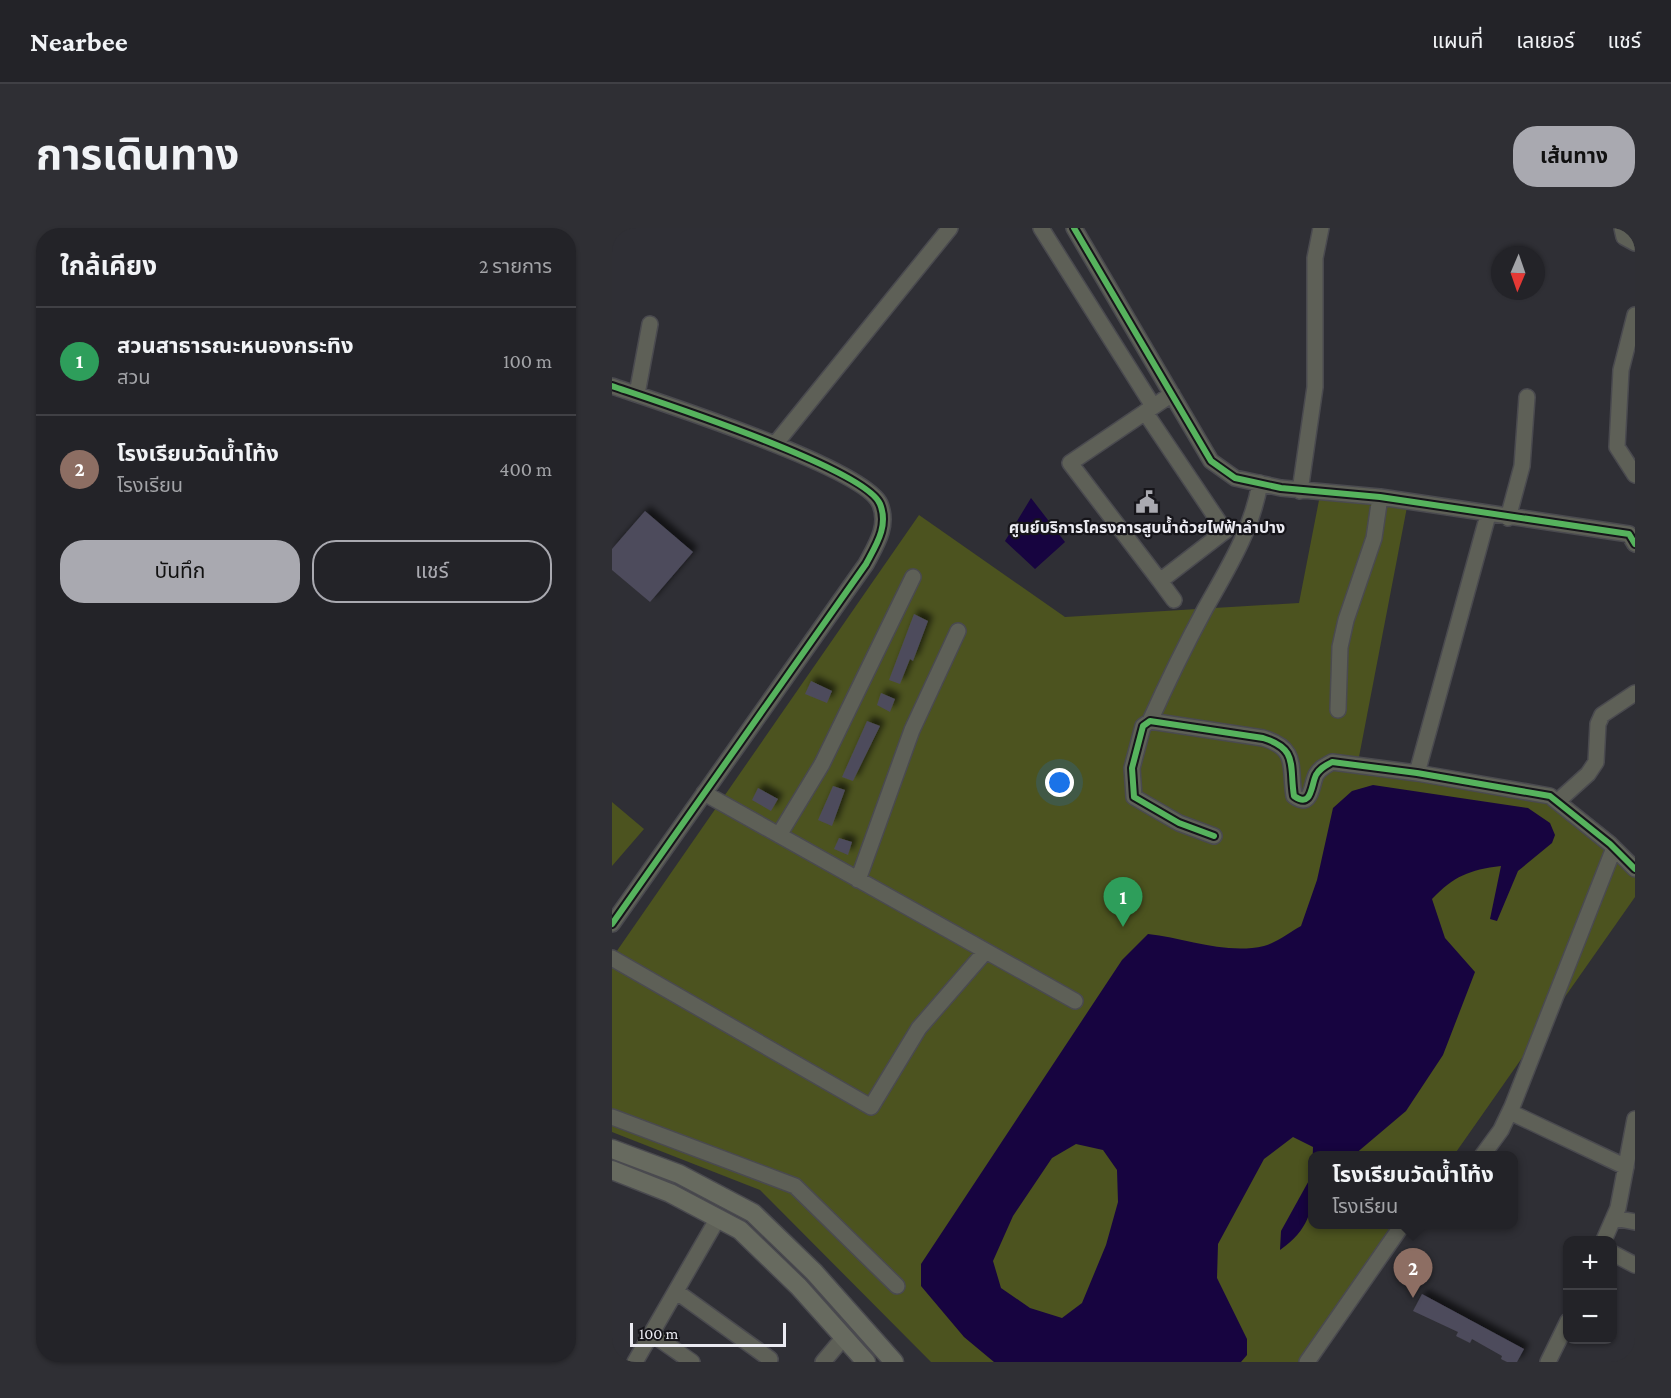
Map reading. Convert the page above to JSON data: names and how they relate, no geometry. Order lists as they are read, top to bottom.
{
  "places": {
    "public building": ["ศูนย์บริการโครงการสูบน้ำด้วยไฟฟ้าลําปาง"]
  },
  "scale_bar": "100 m",
  "north": "bottom",
  "page": {
    "header": "Nearbee",
    "nav": ["แผนที่", "เลเยอร์", "แชร์"],
    "title": "การเดินทาง",
    "buttons": [
      "เส้นทาง",
      ["บันทึก", "แชร์"]
    ],
    "heading": ["ใกล้เคียง", "2 รายการ"],
    "list": [
      {
        "mark": "1",
        "name": "สวนสาธารณะหนองกระทิง",
        "note": "สวน",
        "value": "100 m"
      },
      {
        "mark": "2",
        "name": "โรงเรียนวัดน้ำโท้ง",
        "note": "โรงเรียน",
        "value": "400 m"
      }
    ],
    "pins": ["1", "2"],
    "popup": ["โรงเรียนวัดน้ำโท้ง", "โรงเรียน"],
    "map_buttons": ["+", "−"],
    "scale": "100 m"
  }
}
